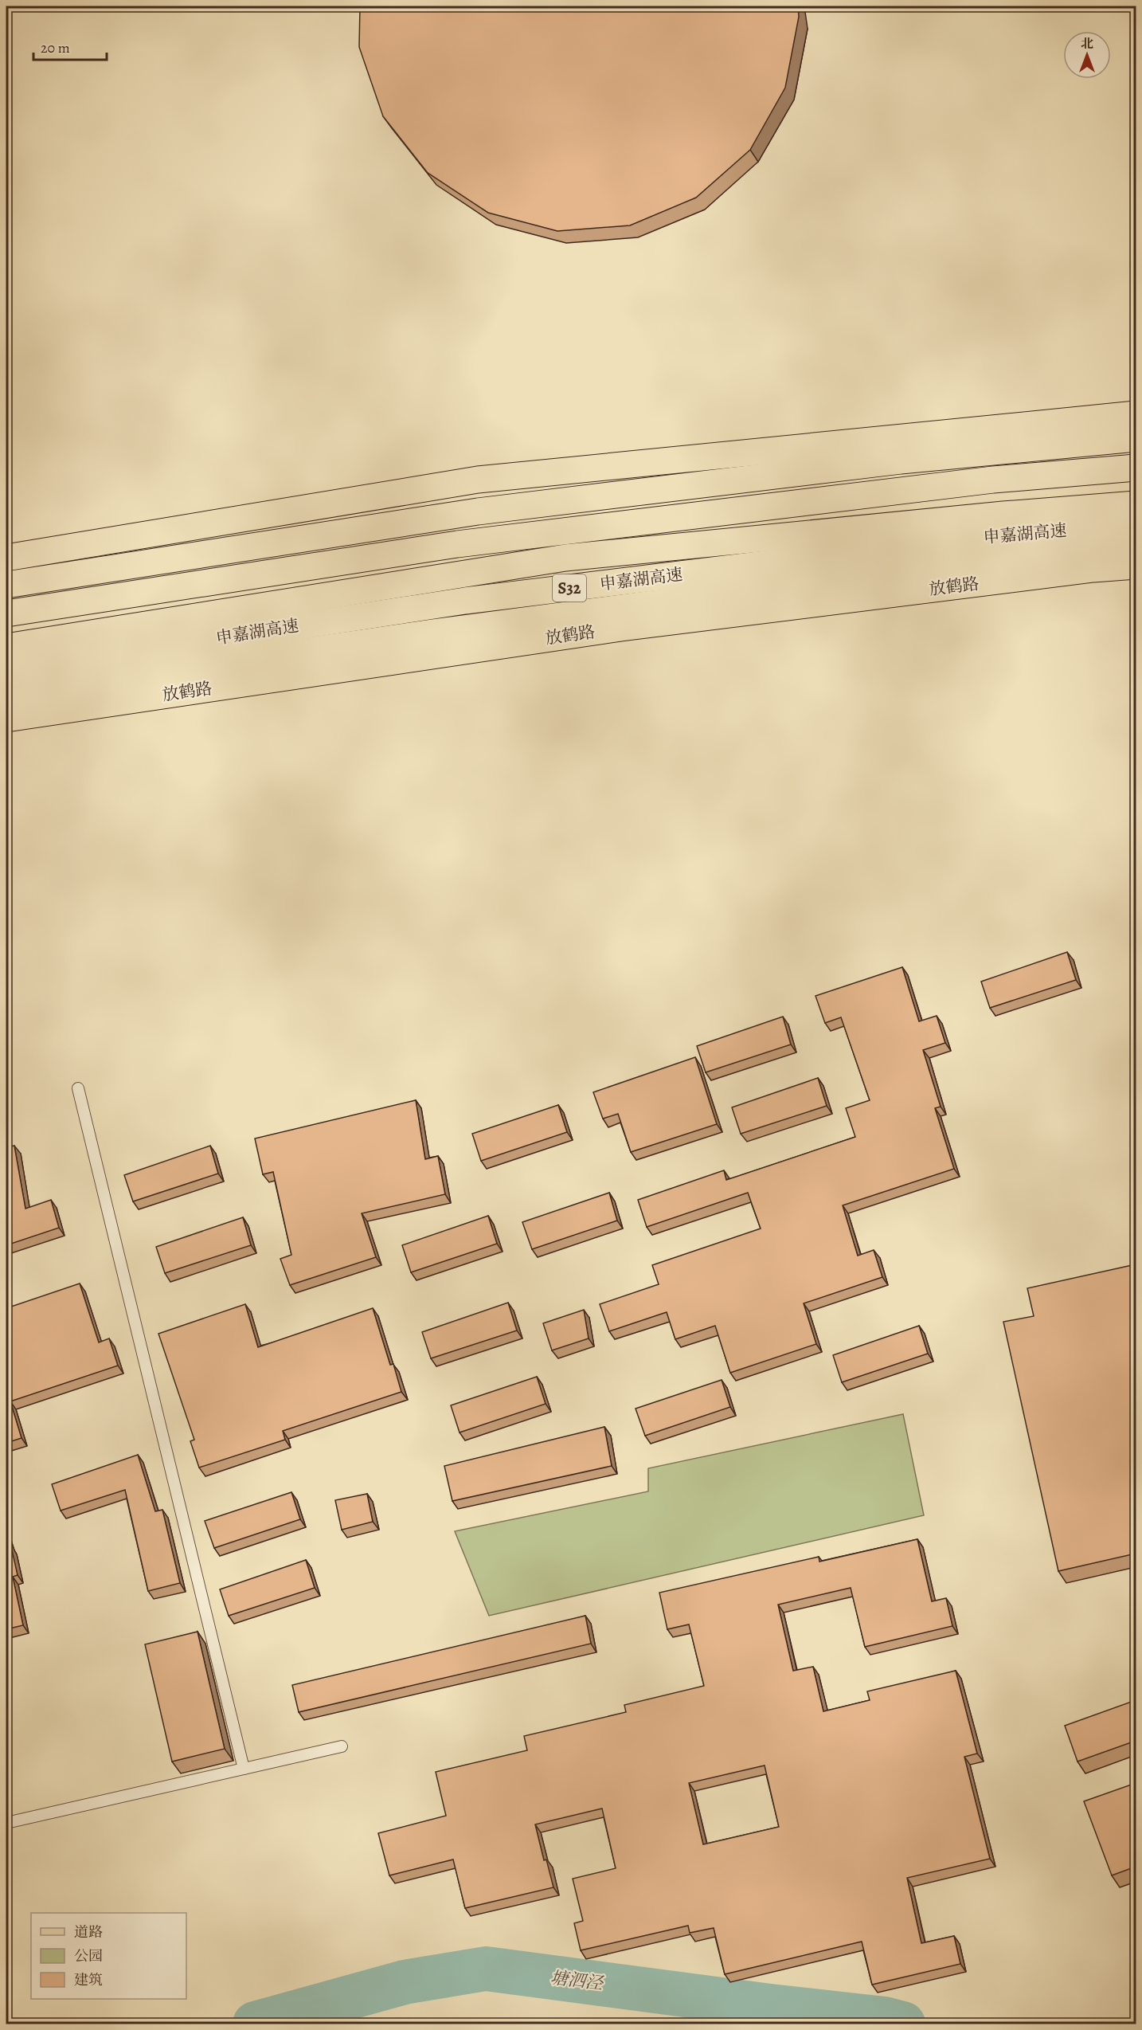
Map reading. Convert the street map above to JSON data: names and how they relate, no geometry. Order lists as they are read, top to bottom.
{
  "streets": {
    "main road": ["申嘉湖高速", "放鹤路", "S32"]
  },
  "water": ["塘泗泾"],
  "legend": ["道路", "公园", "建筑"],
  "scale_bar": "20 m",
  "north": "top"
}
